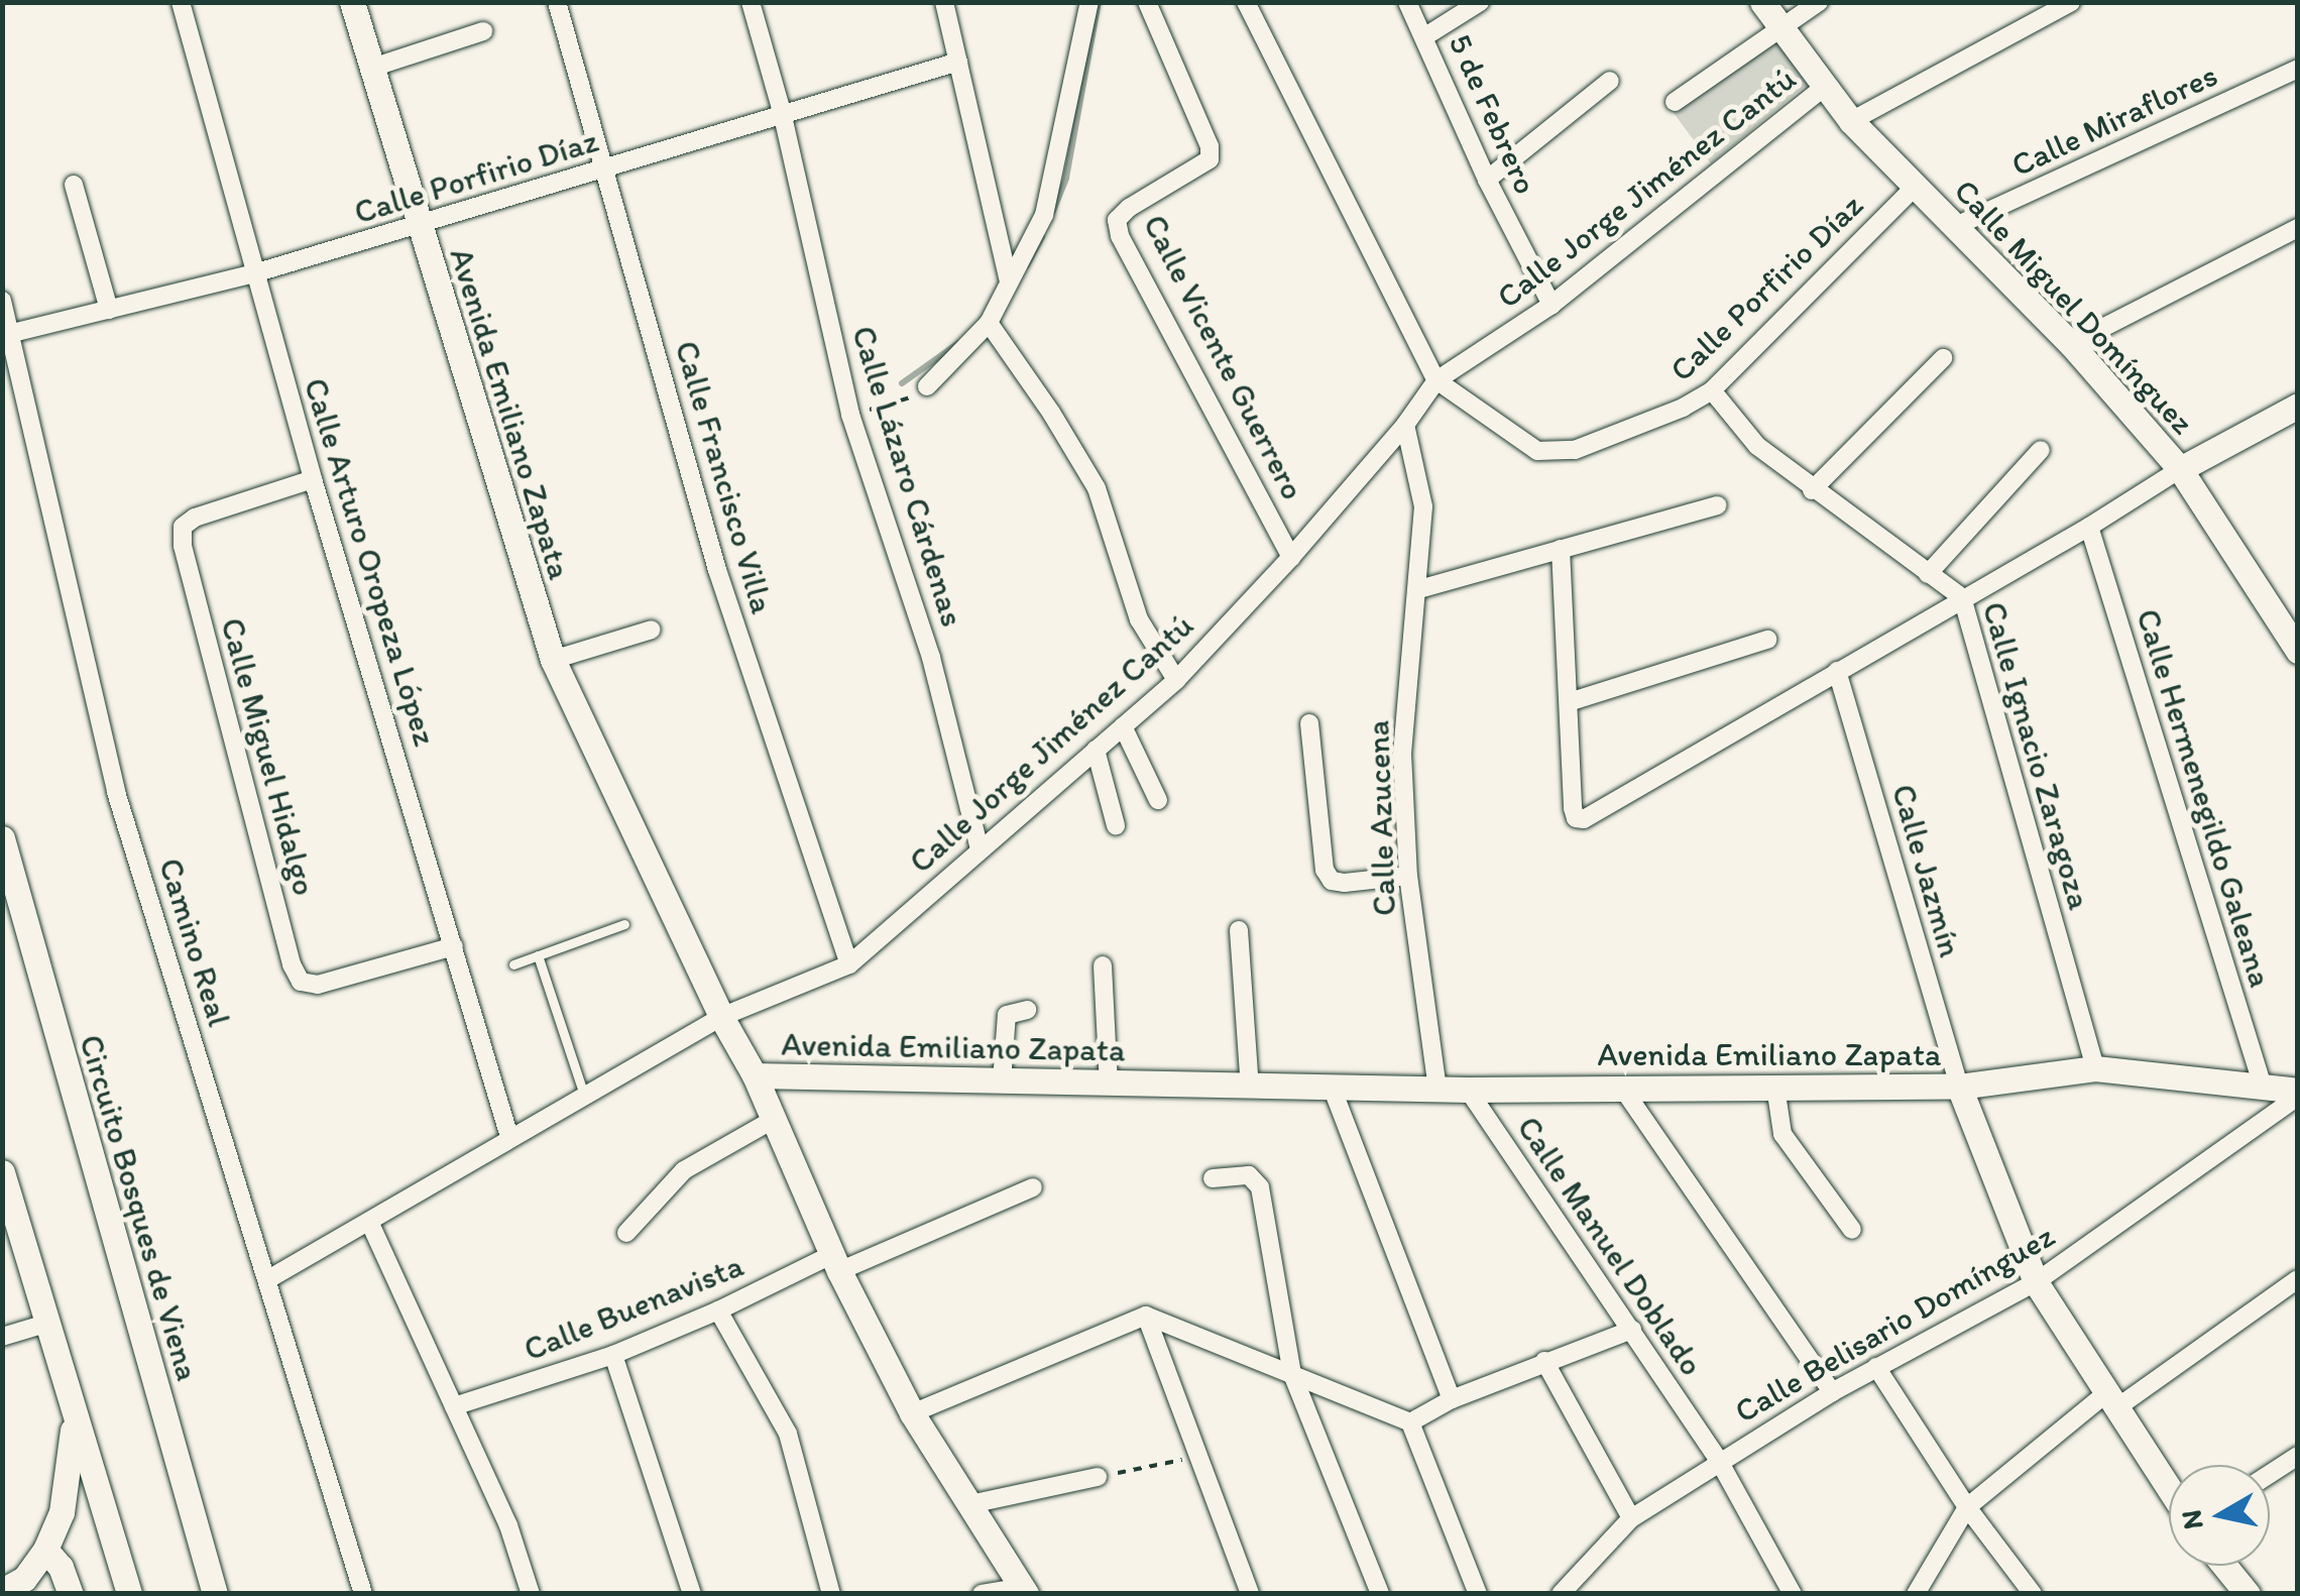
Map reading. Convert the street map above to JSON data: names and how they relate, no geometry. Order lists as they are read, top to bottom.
{
  "streets": {
    "street": [
      "5 de Febrero",
      "Calle Miraflores",
      "Calle Porfirio Díaz",
      "Calle Jorge Jiménez Cantú",
      "Calle Miguel Domínguez",
      "Calle Vicente Guerrero",
      "Avenida Emiliano Zapata",
      "Calle Lázaro Cárdenas",
      "Calle Francisco Villa",
      "Calle Arturo Oropeza López",
      "Calle Ignacio Zaragoza",
      "Calle Miguel Hidalgo",
      "Calle Hermenegildo Galeana",
      "Calle Azucena",
      "Calle Jazmín",
      "Camino Real",
      "Circuito Bosques de Viena",
      "Calle Manuel Doblado",
      "Calle Buenavista",
      "Calle Belisario Domínguez"
    ]
  },
  "crossings": [
    ["5 de Febrero", "Calle Jorge Jiménez Cantú"],
    ["Calle Miraflores", "Calle Miguel Domínguez"],
    ["Calle Porfirio Díaz", "Calle Jorge Jiménez Cantú"],
    ["Calle Porfirio Díaz", "Calle Miguel Domínguez"],
    ["Calle Porfirio Díaz", "Avenida Emiliano Zapata"],
    ["Calle Porfirio Díaz", "Calle Lázaro Cárdenas"],
    ["Calle Porfirio Díaz", "Calle Francisco Villa"],
    ["Calle Porfirio Díaz", "Calle Arturo Oropeza López"],
    ["Calle Porfirio Díaz", "Calle Ignacio Zaragoza"],
    ["Calle Porfirio Díaz", "Camino Real"],
    ["Calle Jorge Jiménez Cantú", "Calle Miguel Domínguez"],
    ["Calle Jorge Jiménez Cantú", "Calle Vicente Guerrero"],
    ["Calle Jorge Jiménez Cantú", "Avenida Emiliano Zapata"],
    ["Calle Jorge Jiménez Cantú", "Calle Lázaro Cárdenas"],
    ["Calle Jorge Jiménez Cantú", "Calle Francisco Villa"],
    ["Calle Jorge Jiménez Cantú", "Calle Arturo Oropeza López"],
    ["Calle Jorge Jiménez Cantú", "Calle Azucena"],
    ["Calle Jorge Jiménez Cantú", "Camino Real"],
    ["Avenida Emiliano Zapata", "Calle Ignacio Zaragoza"],
    ["Avenida Emiliano Zapata", "Calle Hermenegildo Galeana"],
    ["Avenida Emiliano Zapata", "Calle Azucena"],
    ["Avenida Emiliano Zapata", "Calle Jazmín"],
    ["Avenida Emiliano Zapata", "Calle Manuel Doblado"],
    ["Avenida Emiliano Zapata", "Calle Belisario Domínguez"],
    ["Calle Arturo Oropeza López", "Calle Miguel Hidalgo"],
    ["Calle Manuel Doblado", "Calle Belisario Domínguez"]
  ],
  "north": "left"
}
